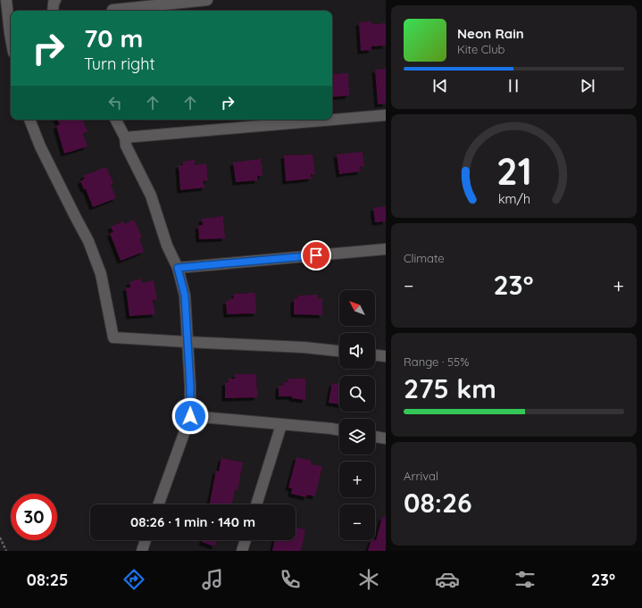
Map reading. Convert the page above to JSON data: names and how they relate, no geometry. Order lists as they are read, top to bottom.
{
  "north": "top left",
  "page": {
    "turn": ["70 m", "Turn right"],
    "song": ["Neon Rain", "Kite Club"],
    "tile": [
      "Climate",
      ["Range · 55%", "275 km"],
      ["Arrival", "08:26"]
    ],
    "heat": ["−", "23°", "+"],
    "map_buttons": ["+", "−"],
    "limit": "30",
    "trip": "08:26 · 1 min · 140 m",
    "tabs": ["08:25", "23°"],
    "gauge": ["21", "km/h"]
  }
}
